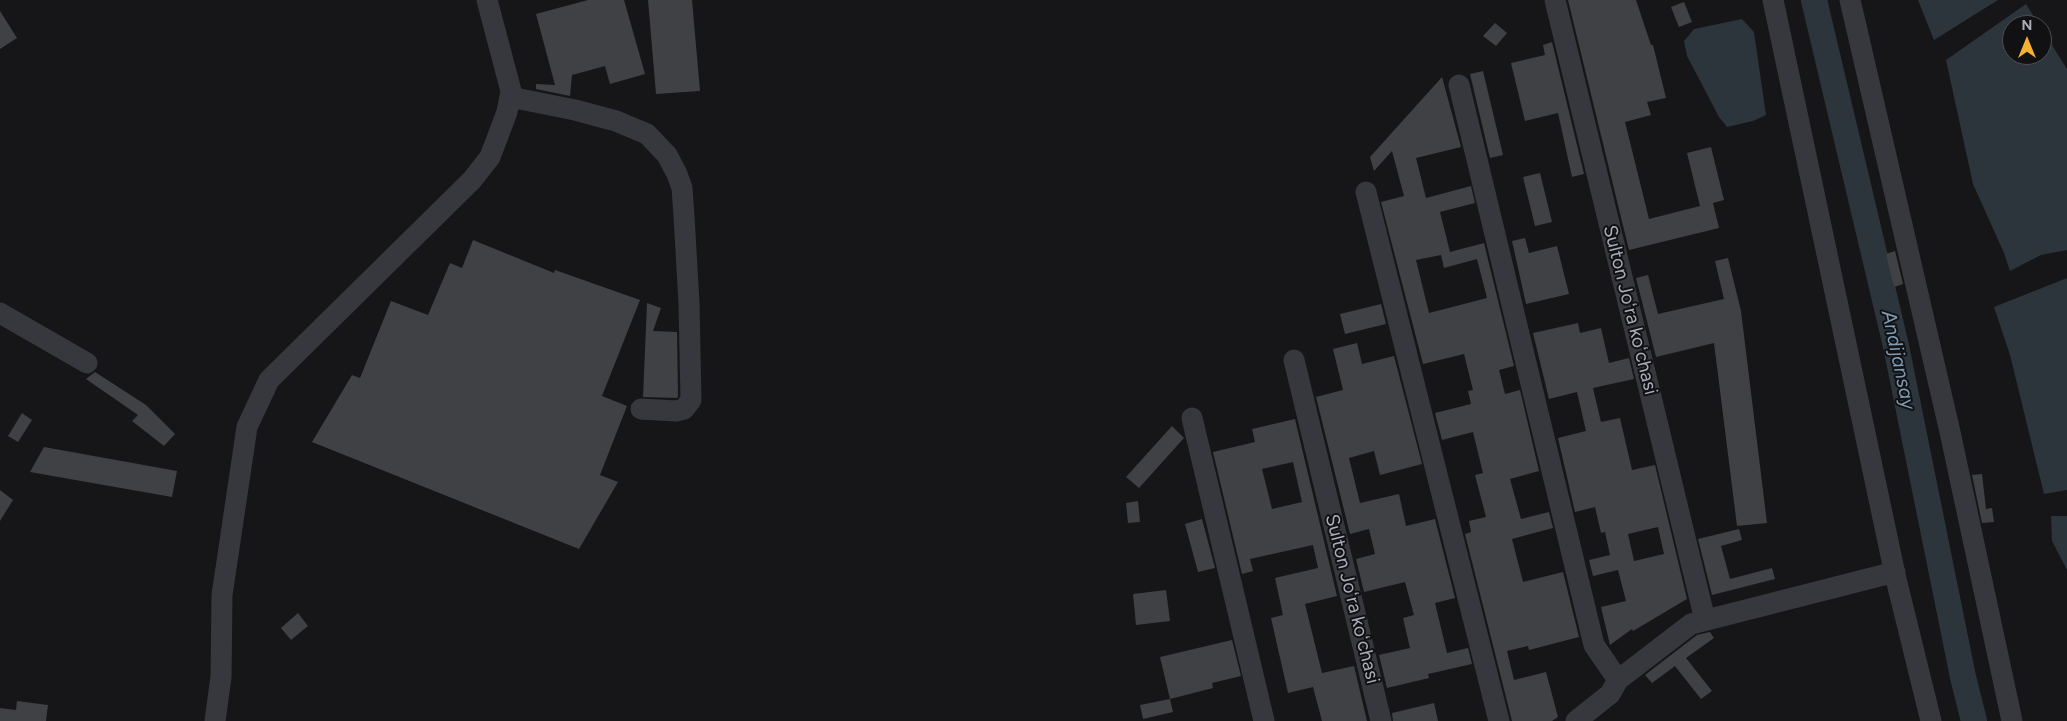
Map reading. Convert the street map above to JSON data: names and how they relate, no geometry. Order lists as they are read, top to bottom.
{
  "streets": {
    "street": ["Sulton Joʻra koʻchasi"]
  },
  "water": ["Andijansay"],
  "north": "top"
}
